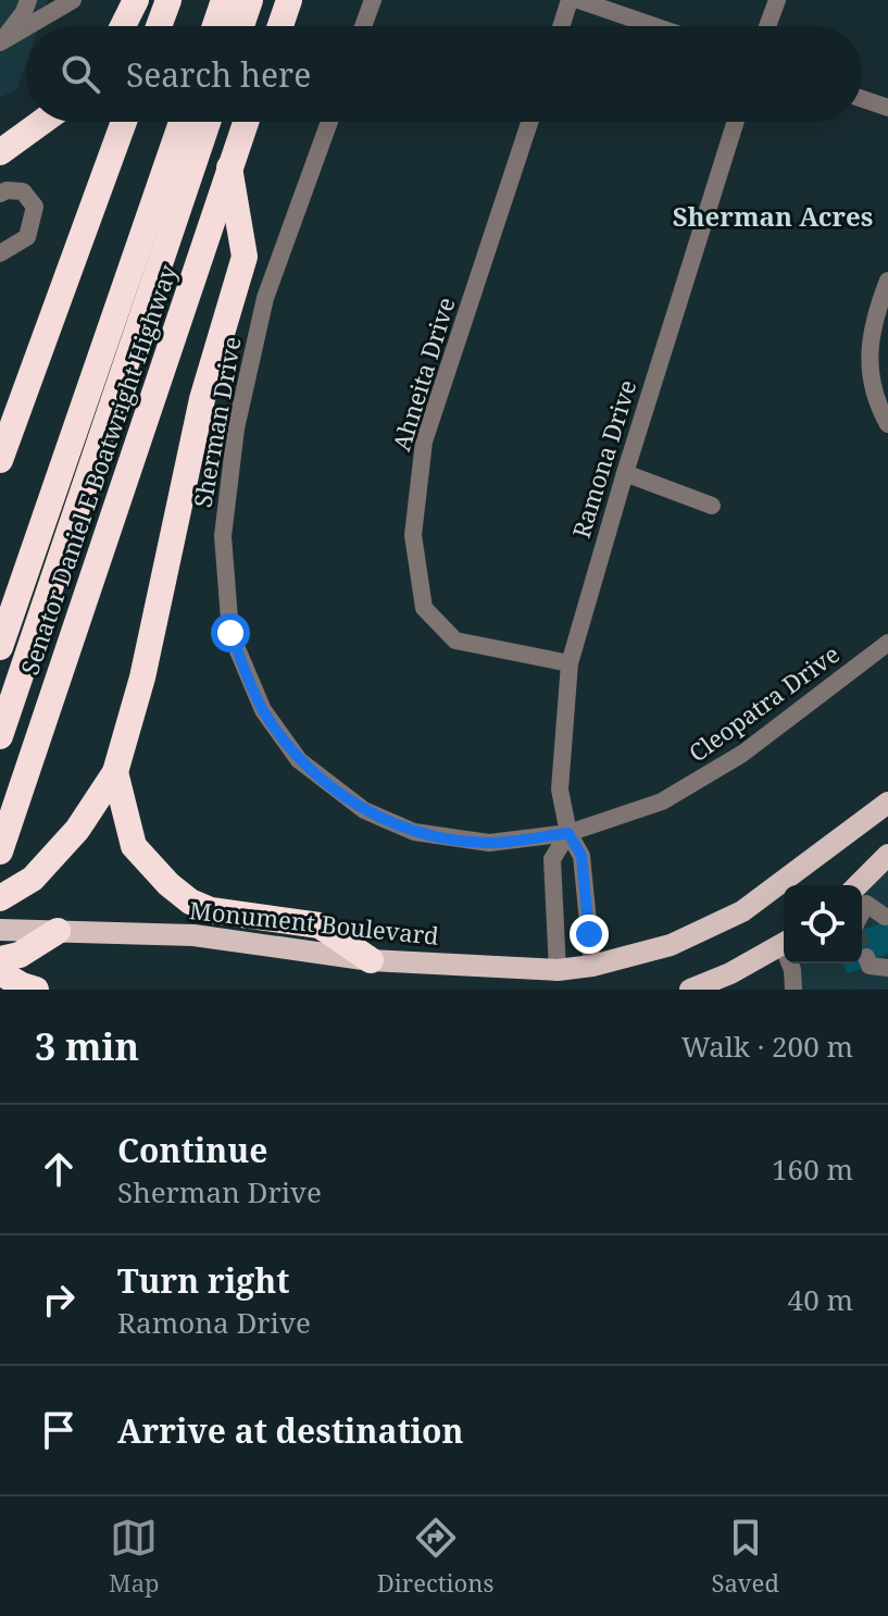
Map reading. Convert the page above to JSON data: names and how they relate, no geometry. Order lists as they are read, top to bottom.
{
  "streets": {
    "highway": ["Senator Daniel E Boatwright Highway"],
    "main road": ["Monument Boulevard"],
    "street": [
      "Ahneita Drive",
      "Sherman Drive",
      "Ramona Drive",
      "Cleopatra Drive"
    ]
  },
  "crossings": [
    ["Ahneita Drive", "Ramona Drive"],
    ["Sherman Drive", "Ramona Drive"],
    ["Sherman Drive", "Cleopatra Drive"],
    ["Ramona Drive", "Cleopatra Drive"],
    ["Ramona Drive", "Monument Boulevard"]
  ],
  "districts": ["Sherman Acres"],
  "page": {
    "search": "Search here",
    "heading": ["3 min", "Walk · 200 m"],
    "list": [
      ["Continue", "Sherman Drive", "160 m"],
      ["Turn right", "Ramona Drive", "40 m"],
      "Arrive at destination"
    ],
    "nav": ["Map", "Directions", "Saved"]
  }
}
